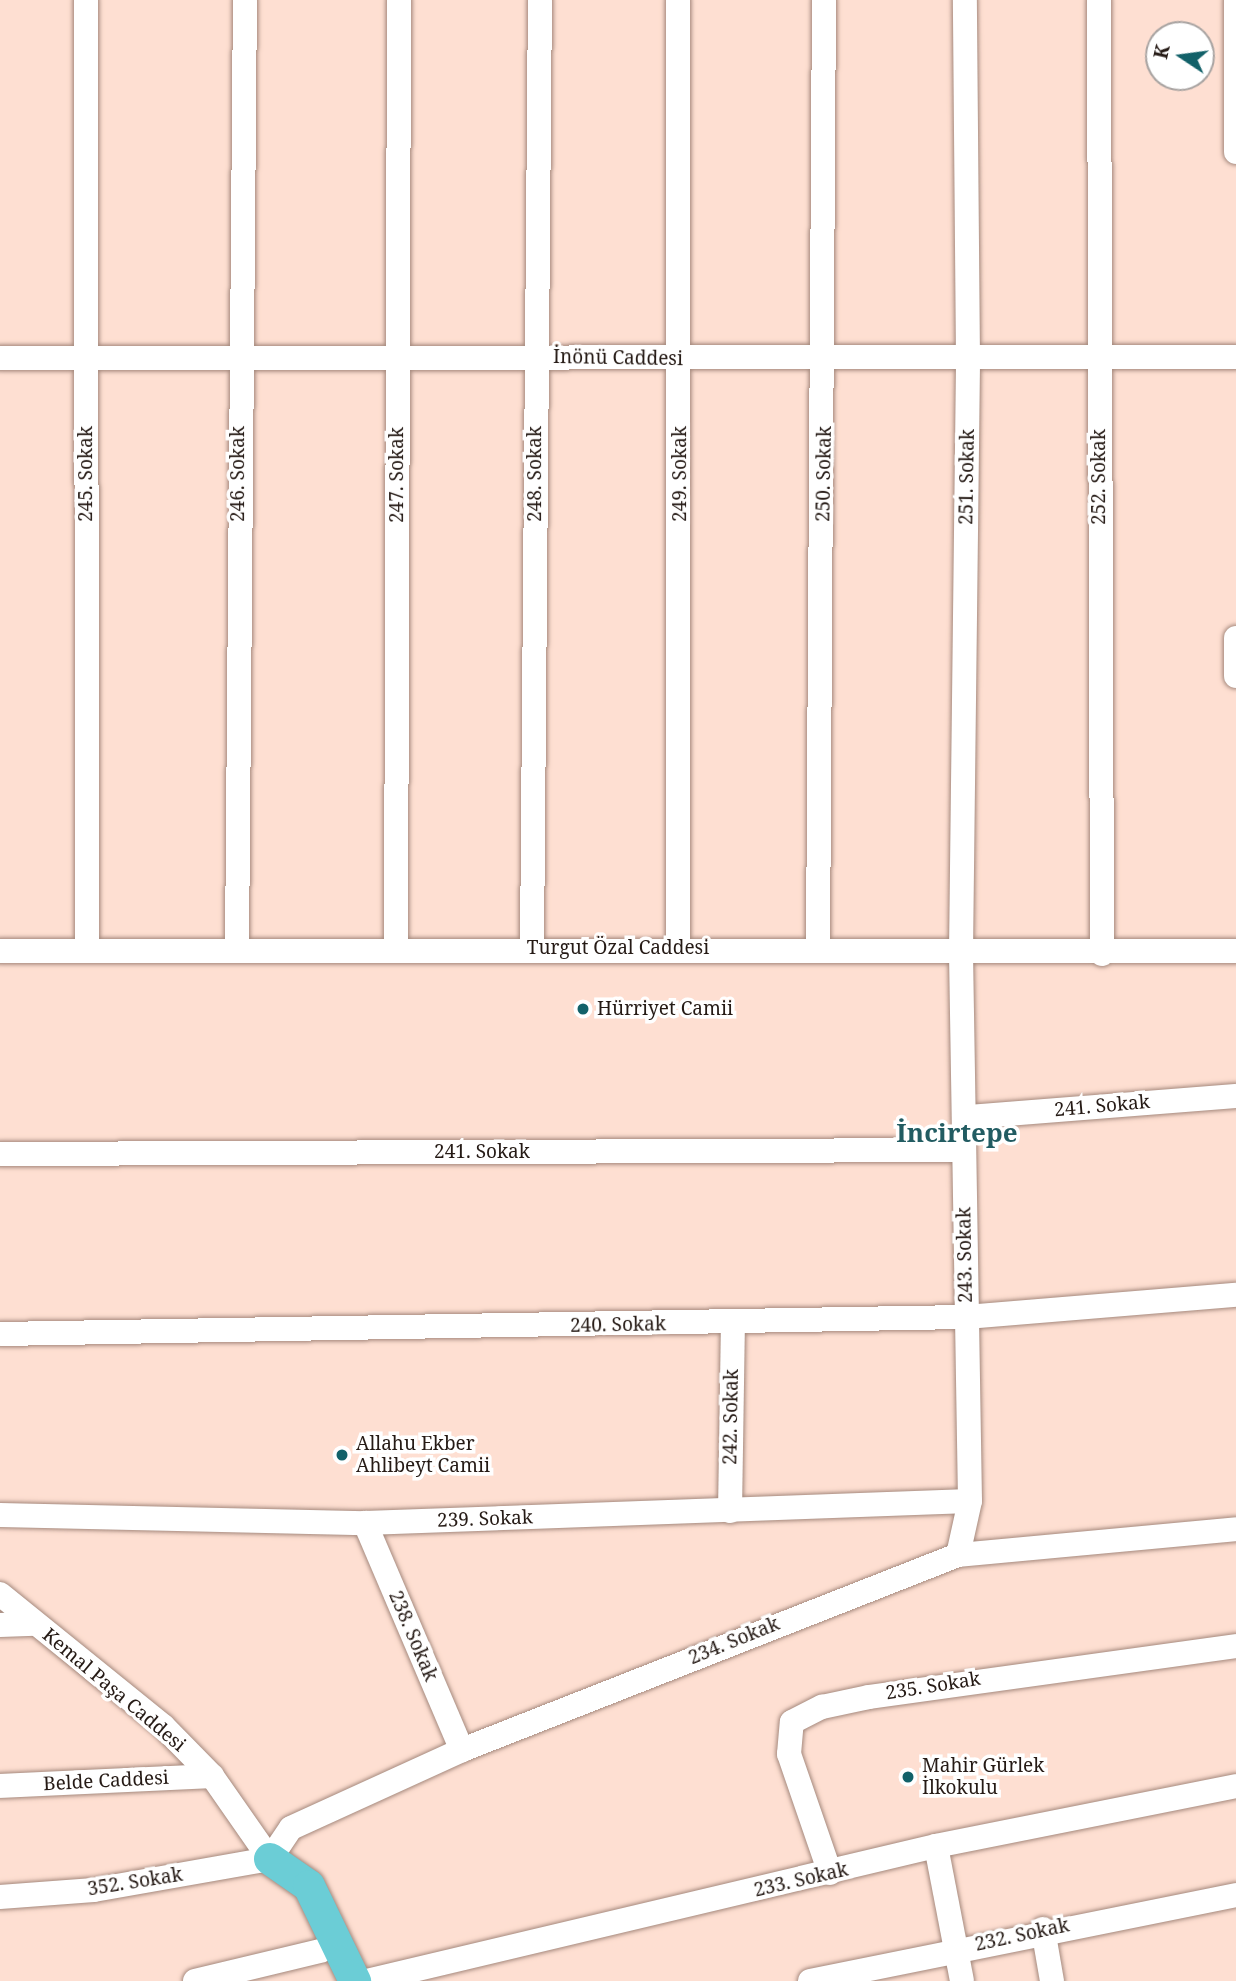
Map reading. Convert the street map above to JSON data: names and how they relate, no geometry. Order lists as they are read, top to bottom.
{
  "streets": {
    "main road": ["Kemal Paşa Caddesi"],
    "street": [
      "İnönü Caddesi",
      "245. Sokak",
      "246. Sokak",
      "248. Sokak",
      "249. Sokak",
      "250. Sokak",
      "247. Sokak",
      "251. Sokak",
      "252. Sokak",
      "Turgut Özal Caddesi",
      "241. Sokak",
      "243. Sokak",
      "240. Sokak",
      "242. Sokak",
      "239. Sokak",
      "238. Sokak",
      "234. Sokak",
      "235. Sokak",
      "Belde Caddesi",
      "233. Sokak",
      "352. Sokak",
      "232. Sokak"
    ]
  },
  "crossings": [
    ["İnönü Caddesi", "245. Sokak"],
    ["İnönü Caddesi", "246. Sokak"],
    ["İnönü Caddesi", "248. Sokak"],
    ["İnönü Caddesi", "249. Sokak"],
    ["İnönü Caddesi", "250. Sokak"],
    ["İnönü Caddesi", "247. Sokak"],
    ["İnönü Caddesi", "251. Sokak"],
    ["İnönü Caddesi", "252. Sokak"],
    ["245. Sokak", "Turgut Özal Caddesi"],
    ["246. Sokak", "Turgut Özal Caddesi"],
    ["248. Sokak", "Turgut Özal Caddesi"],
    ["249. Sokak", "Turgut Özal Caddesi"],
    ["250. Sokak", "Turgut Özal Caddesi"],
    ["247. Sokak", "Turgut Özal Caddesi"],
    ["251. Sokak", "Turgut Özal Caddesi"],
    ["251. Sokak", "243. Sokak"],
    ["252. Sokak", "Turgut Özal Caddesi"],
    ["Turgut Özal Caddesi", "243. Sokak"],
    ["241. Sokak", "243. Sokak"],
    ["243. Sokak", "240. Sokak"],
    ["243. Sokak", "239. Sokak"],
    ["243. Sokak", "234. Sokak"],
    ["240. Sokak", "242. Sokak"],
    ["242. Sokak", "239. Sokak"],
    ["239. Sokak", "238. Sokak"],
    ["238. Sokak", "234. Sokak"],
    ["234. Sokak", "Kemal Paşa Caddesi"],
    ["234. Sokak", "352. Sokak"],
    ["235. Sokak", "233. Sokak"],
    ["Kemal Paşa Caddesi", "Belde Caddesi"],
    ["Kemal Paşa Caddesi", "352. Sokak"]
  ],
  "districts": ["İncirtepe"],
  "places": ["Hürriyet Camii", "Allahu Ekber Ahlibeyt Camii", "Mahir Gürlek İlkokulu"],
  "north": "left"
}
